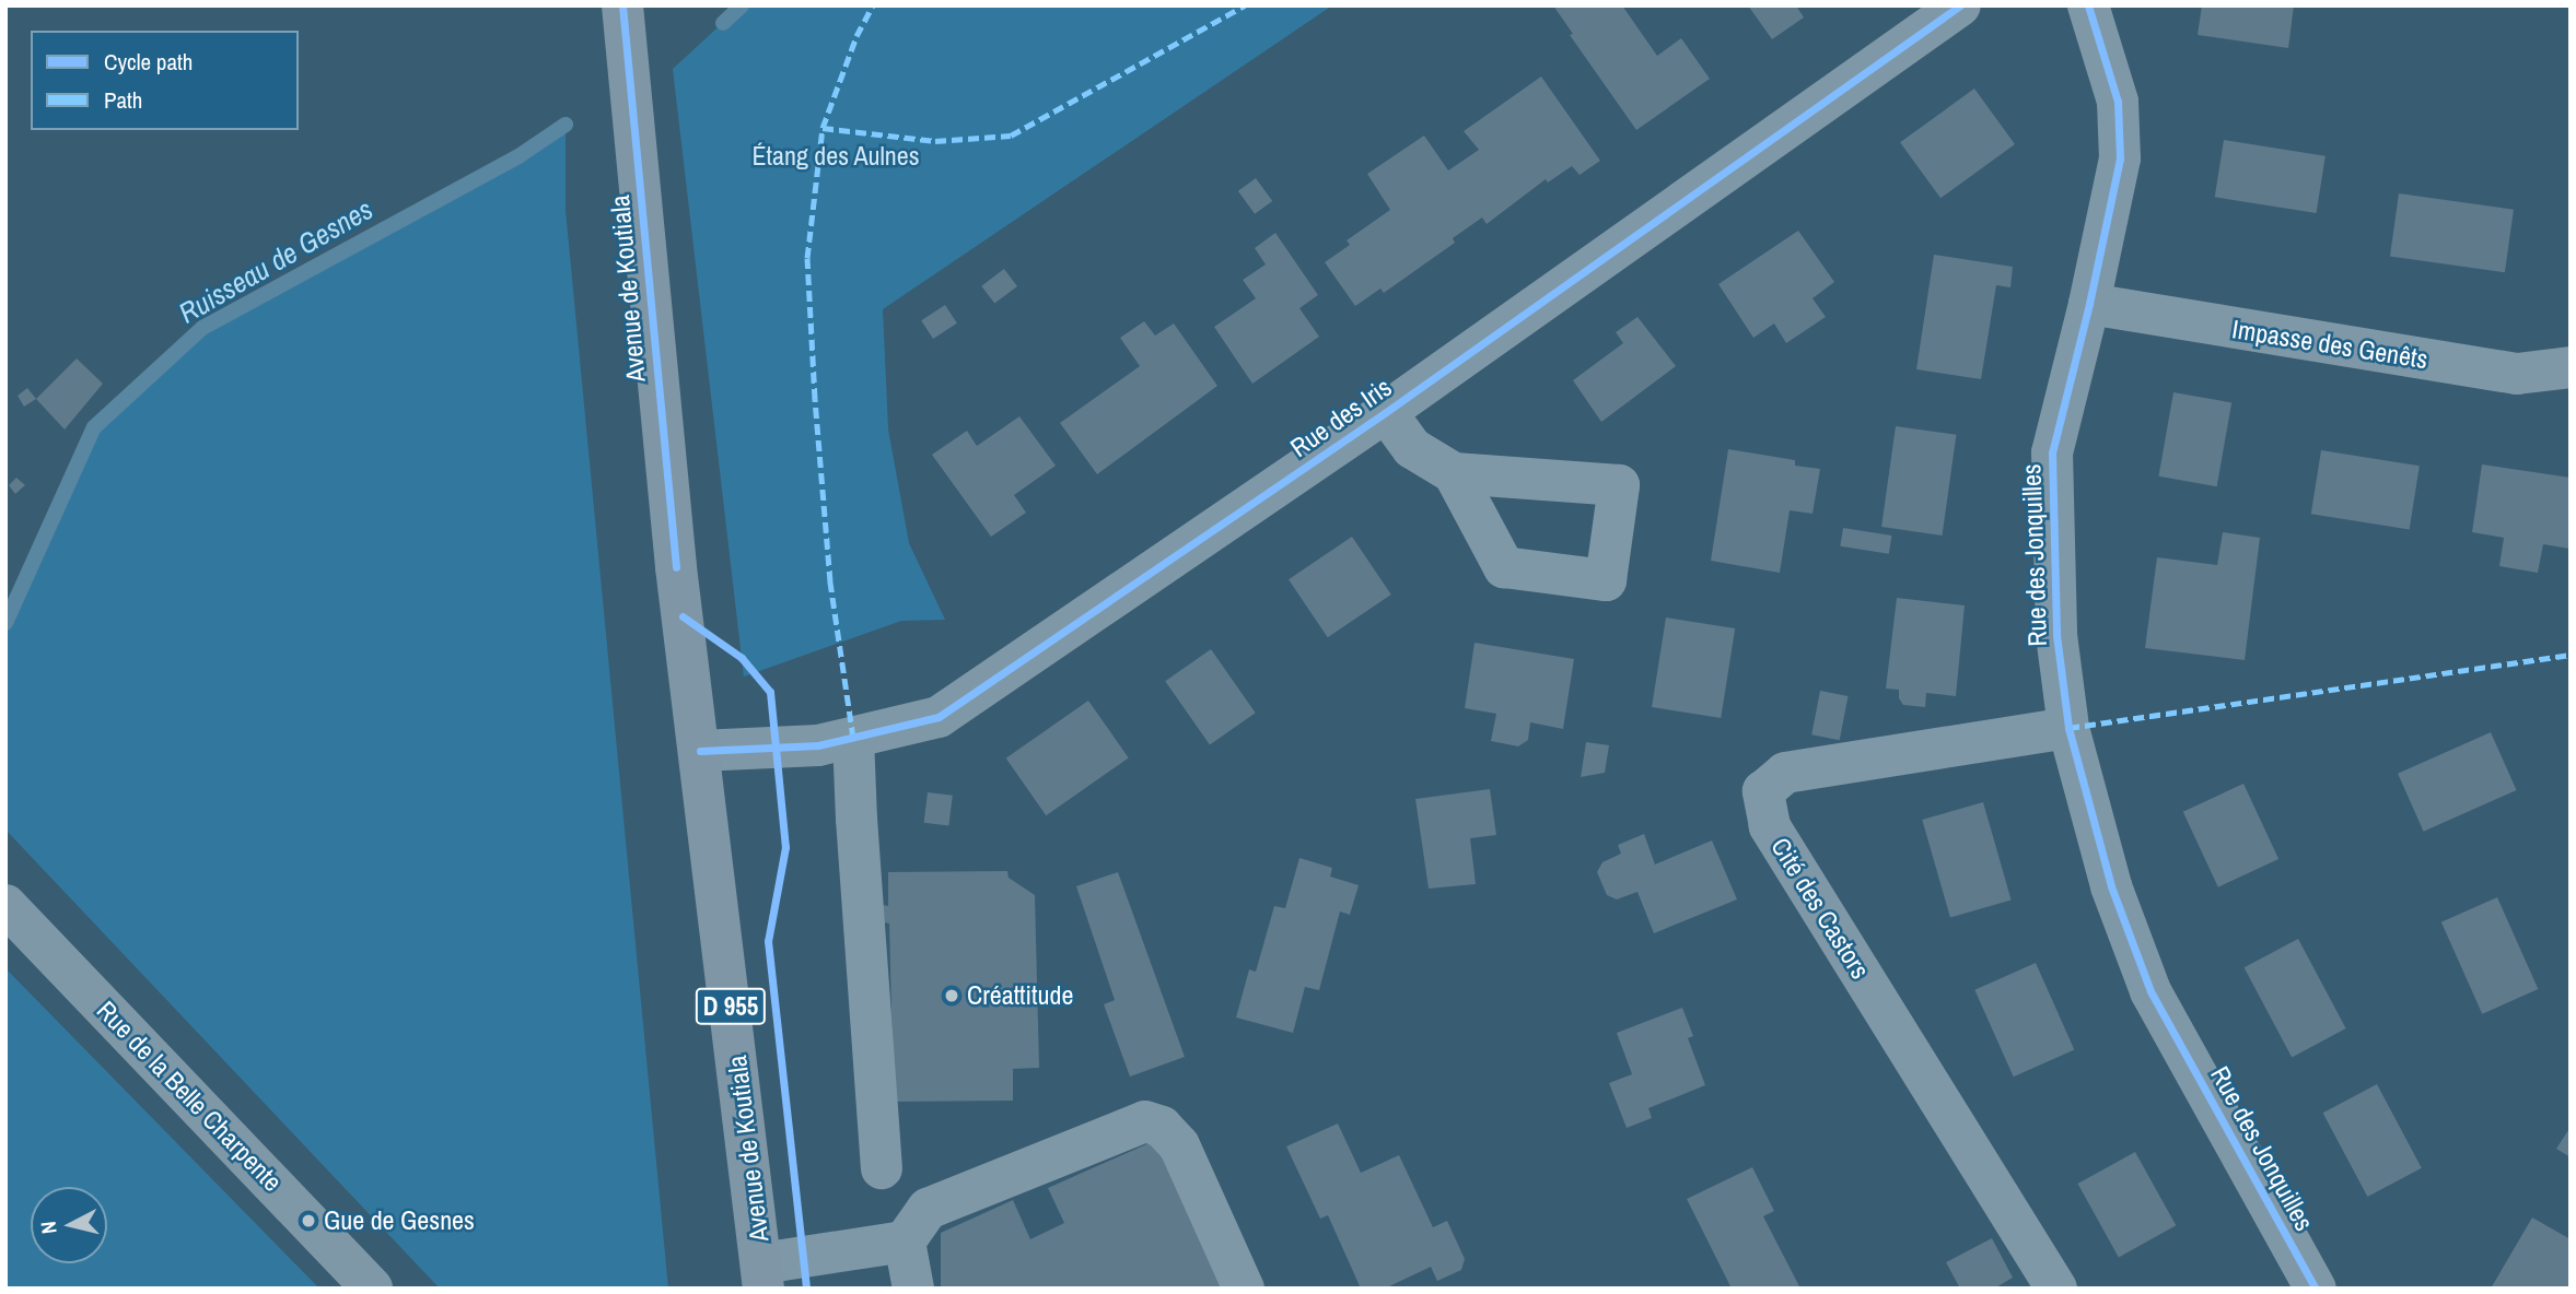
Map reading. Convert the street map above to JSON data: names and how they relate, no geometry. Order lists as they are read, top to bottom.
{
  "streets": {
    "main road": ["Avenue de Koutiala", "D 955"],
    "street": [
      "Impasse des Genêts",
      "Rue des Iris",
      "Rue des Jonquilles",
      "Cité des Castors",
      "Rue de la Belle Charpente"
    ]
  },
  "crossings": [
    ["Avenue de Koutiala", "Rue des Iris"],
    ["Impasse des Genêts", "Rue des Jonquilles"],
    ["Rue des Jonquilles", "Cité des Castors"]
  ],
  "water": ["Ruisseau de Gesnes"],
  "parks": ["Étang des Aulnes"],
  "places": ["Créattitude", "Gue de Gesnes"],
  "legend": ["Cycle path", "Path"],
  "north": "left"
}
